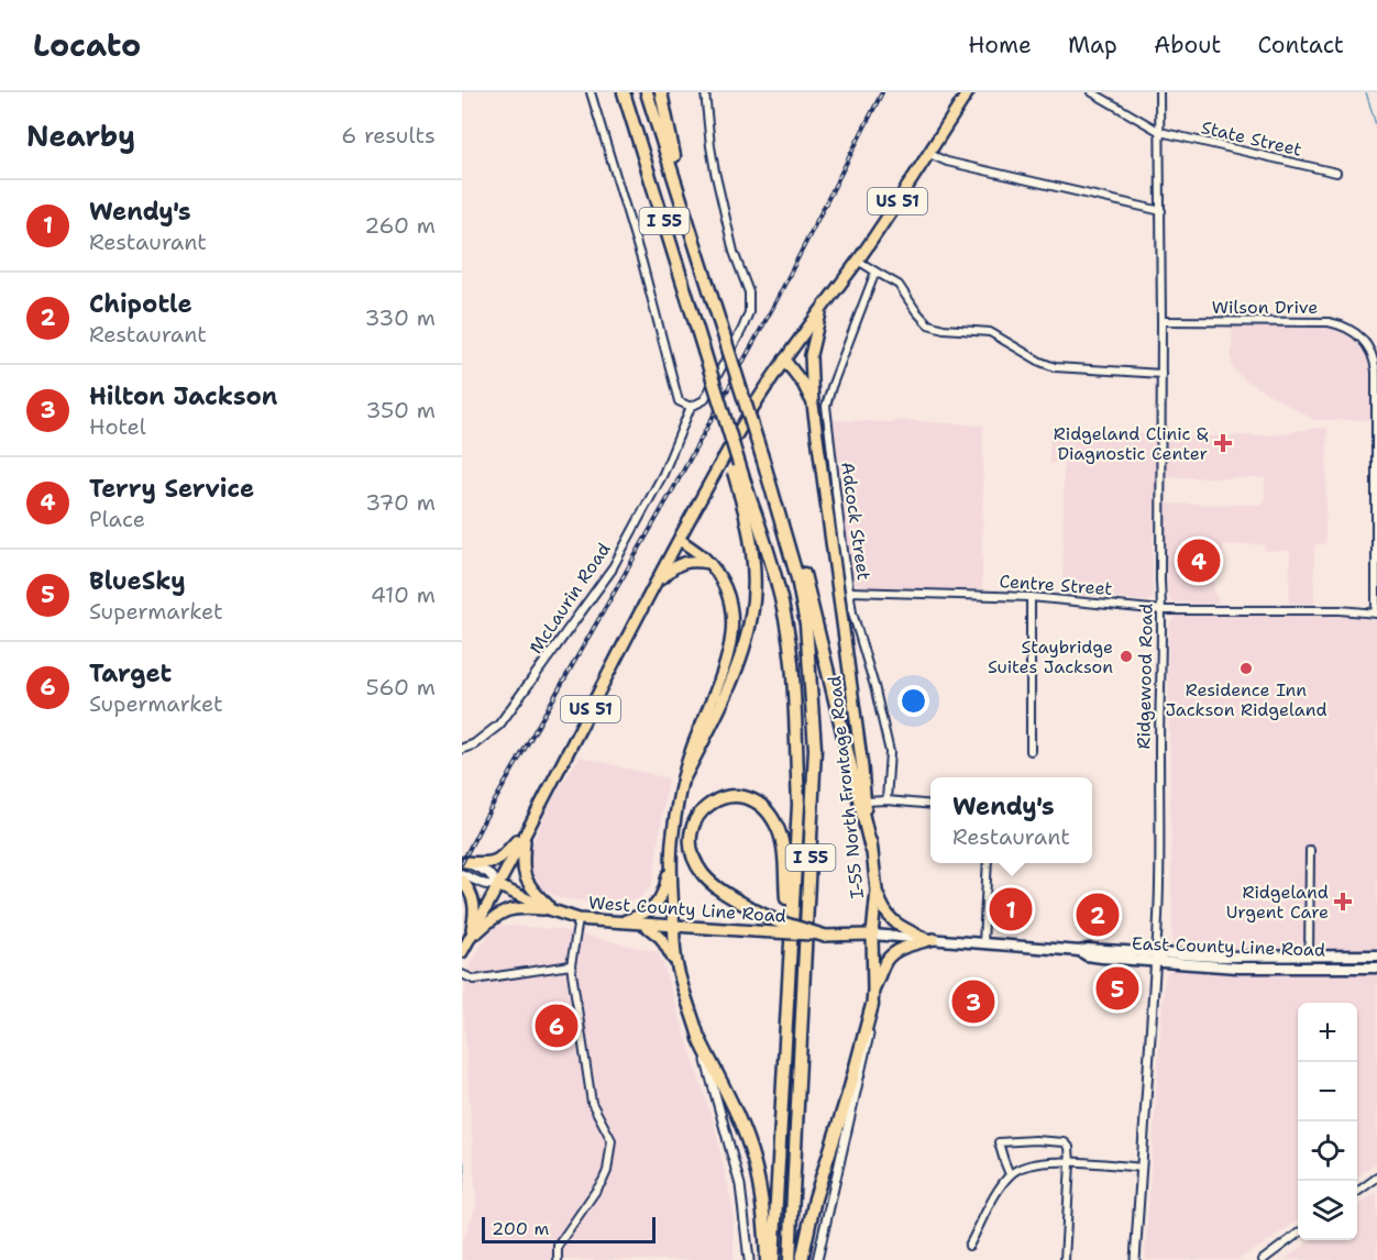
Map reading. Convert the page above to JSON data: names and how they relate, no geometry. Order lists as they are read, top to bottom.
{
  "streets": {
    "highway": ["I 55"],
    "main road": [
      "US 51",
      "I-55 North Frontage Road",
      "West County Line Road",
      "East County Line Road"
    ],
    "street": [
      "State Street",
      "Wilson Drive",
      "Adcock Street",
      "Centre Street",
      "McLaurin Road",
      "Ridgewood Road"
    ]
  },
  "crossings": [
    ["State Street", "Ridgewood Road"],
    ["US 51", "I-55 North Frontage Road"],
    ["US 51", "West County Line Road"],
    ["Wilson Drive", "Centre Street"],
    ["Wilson Drive", "Ridgewood Road"],
    ["Adcock Street", "Centre Street"],
    ["Centre Street", "Ridgewood Road"],
    ["Ridgewood Road", "East County Line Road"],
    ["I-55 North Frontage Road", "East County Line Road"],
    ["West County Line Road", "East County Line Road"]
  ],
  "places": {
    "health": ["Ridgeland Clinic & Diagnostic Center", "Ridgeland Urgent Care"],
    "other": ["Staybridge Suites Jackson", "Residence Inn Jackson Ridgeland"]
  },
  "scale_bar": "200 m",
  "page": {
    "header": "Locato",
    "nav": [
      "Home",
      "Map",
      "About",
      "Contact"
    ],
    "heading": ["Nearby", "6 results"],
    "list": [
      {
        "mark": "1",
        "name": "Wendy's",
        "note": "Restaurant",
        "value": "260 m"
      },
      {
        "mark": "2",
        "name": "Chipotle",
        "note": "Restaurant",
        "value": "330 m"
      },
      {
        "mark": "3",
        "name": "Hilton Jackson",
        "note": "Hotel",
        "value": "350 m"
      },
      {
        "mark": "4",
        "name": "Terry Service",
        "note": "Place",
        "value": "370 m"
      },
      {
        "mark": "5",
        "name": "BlueSky",
        "note": "Supermarket",
        "value": "410 m"
      },
      {
        "mark": "6",
        "name": "Target",
        "note": "Supermarket",
        "value": "560 m"
      }
    ],
    "pins": [
      "4",
      "1",
      "2",
      "5",
      "3",
      "6"
    ],
    "popup": ["Wendy's", "Restaurant"],
    "map_buttons": ["+", "−"],
    "scale": "200 m"
  }
}
